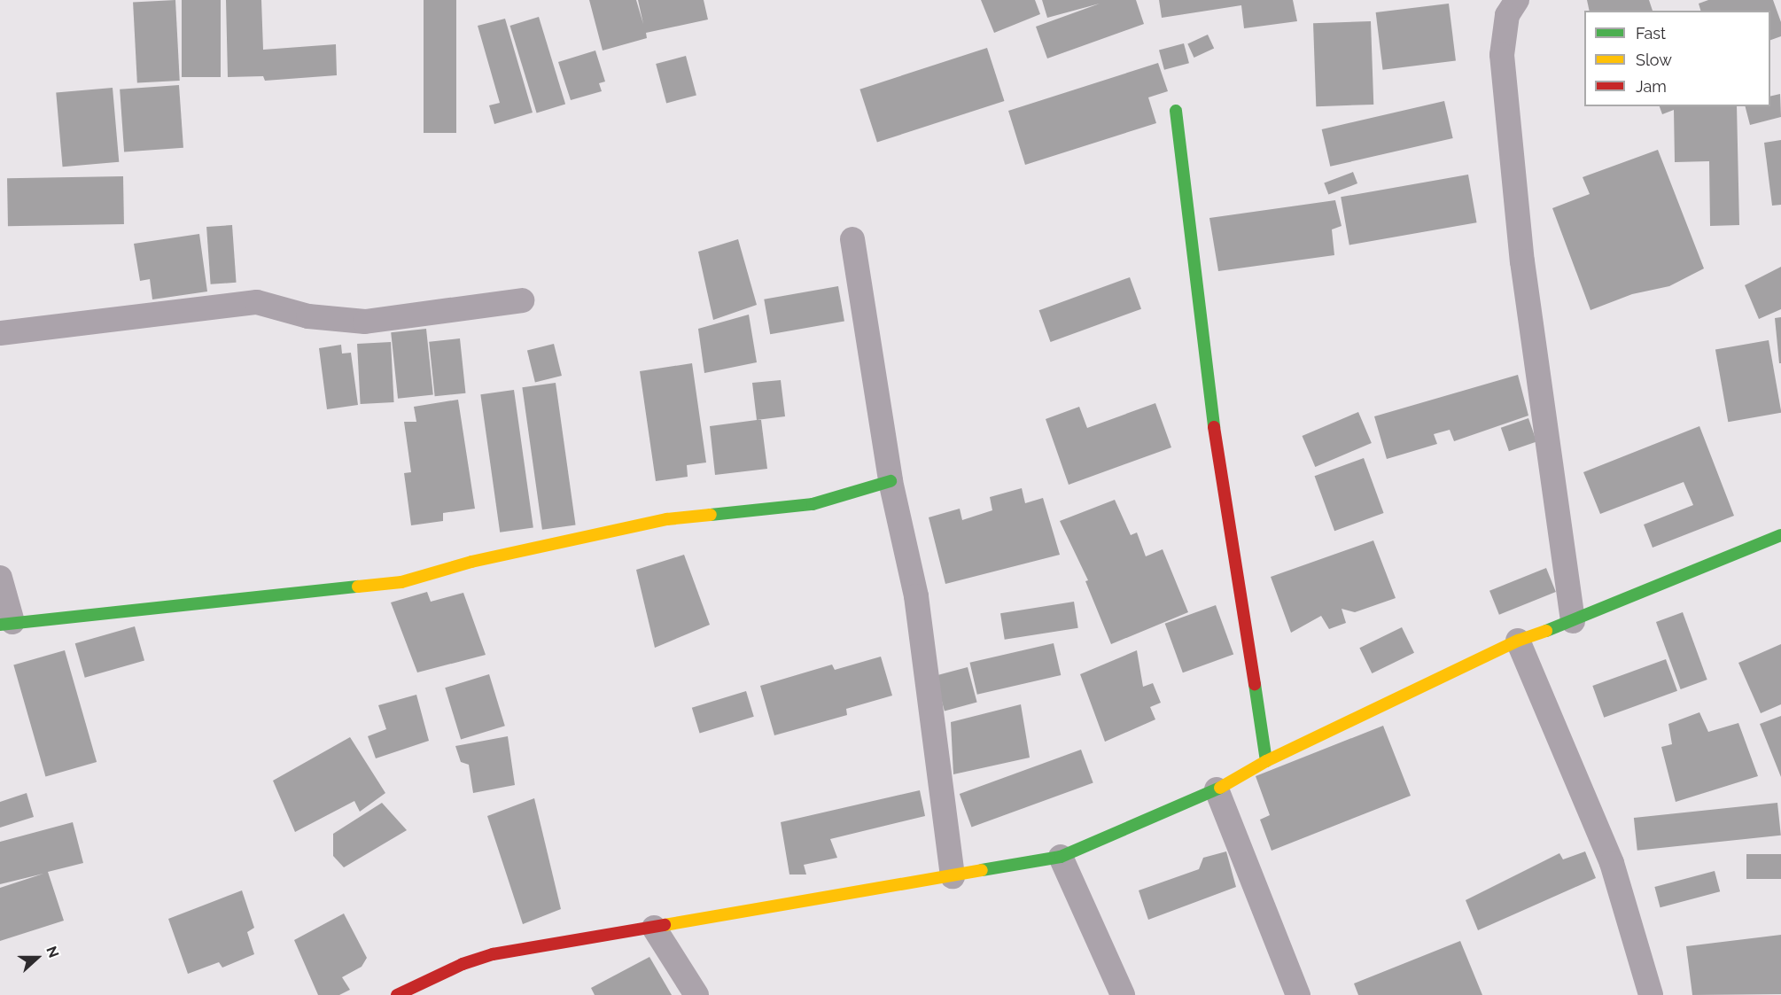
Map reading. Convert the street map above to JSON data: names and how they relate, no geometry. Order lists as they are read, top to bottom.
{
  "legend": ["Fast", "Slow", "Jam"],
  "north": "right"
}
